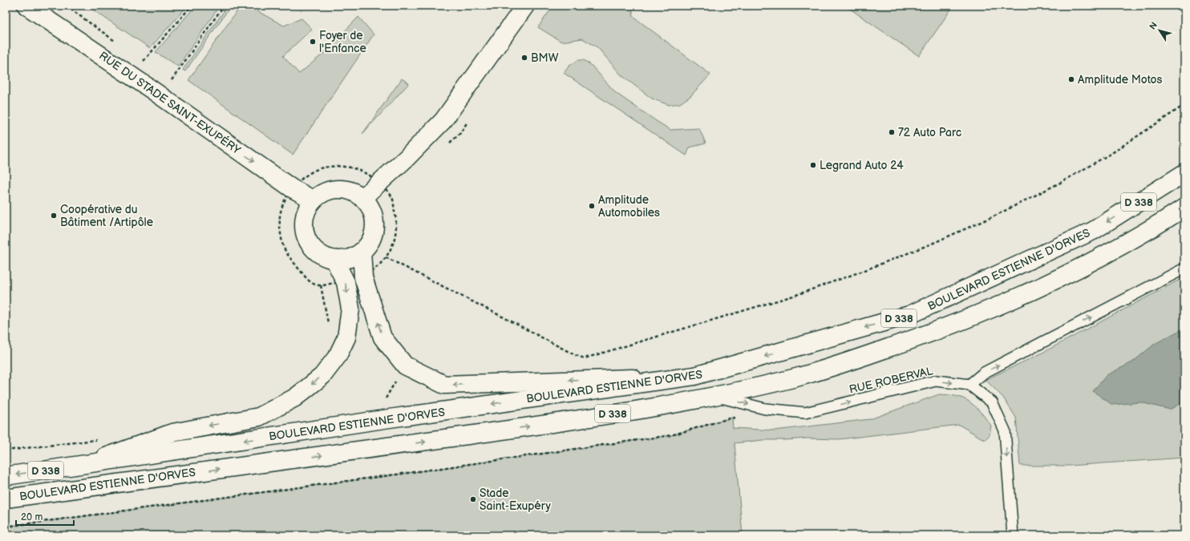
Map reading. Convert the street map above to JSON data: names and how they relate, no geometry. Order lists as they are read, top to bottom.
{
  "streets": {
    "main road": ["RUE DU STADE SAINT-EXUPÉRY", "D 338", "BOULEVARD ESTIENNE D'ORVES"],
    "lane": ["RUE ROBERVAL"]
  },
  "crossings": [
    ["BOULEVARD ESTIENNE D'ORVES", "RUE ROBERVAL"]
  ],
  "one_way": ["RUE DU STADE SAINT-EXUPÉRY", "RUE ROBERVAL"],
  "places": [
    "Foyer de l'Enfance",
    "BMW",
    "Amplitude Motos",
    "72 Auto Parc",
    "Legrand Auto 24",
    "Amplitude Automobiles",
    "Coopérative du Bâtiment /Artipôle",
    "Stade Saint-Exupéry"
  ],
  "scale_bar": "20 m",
  "north": "top left"
}
